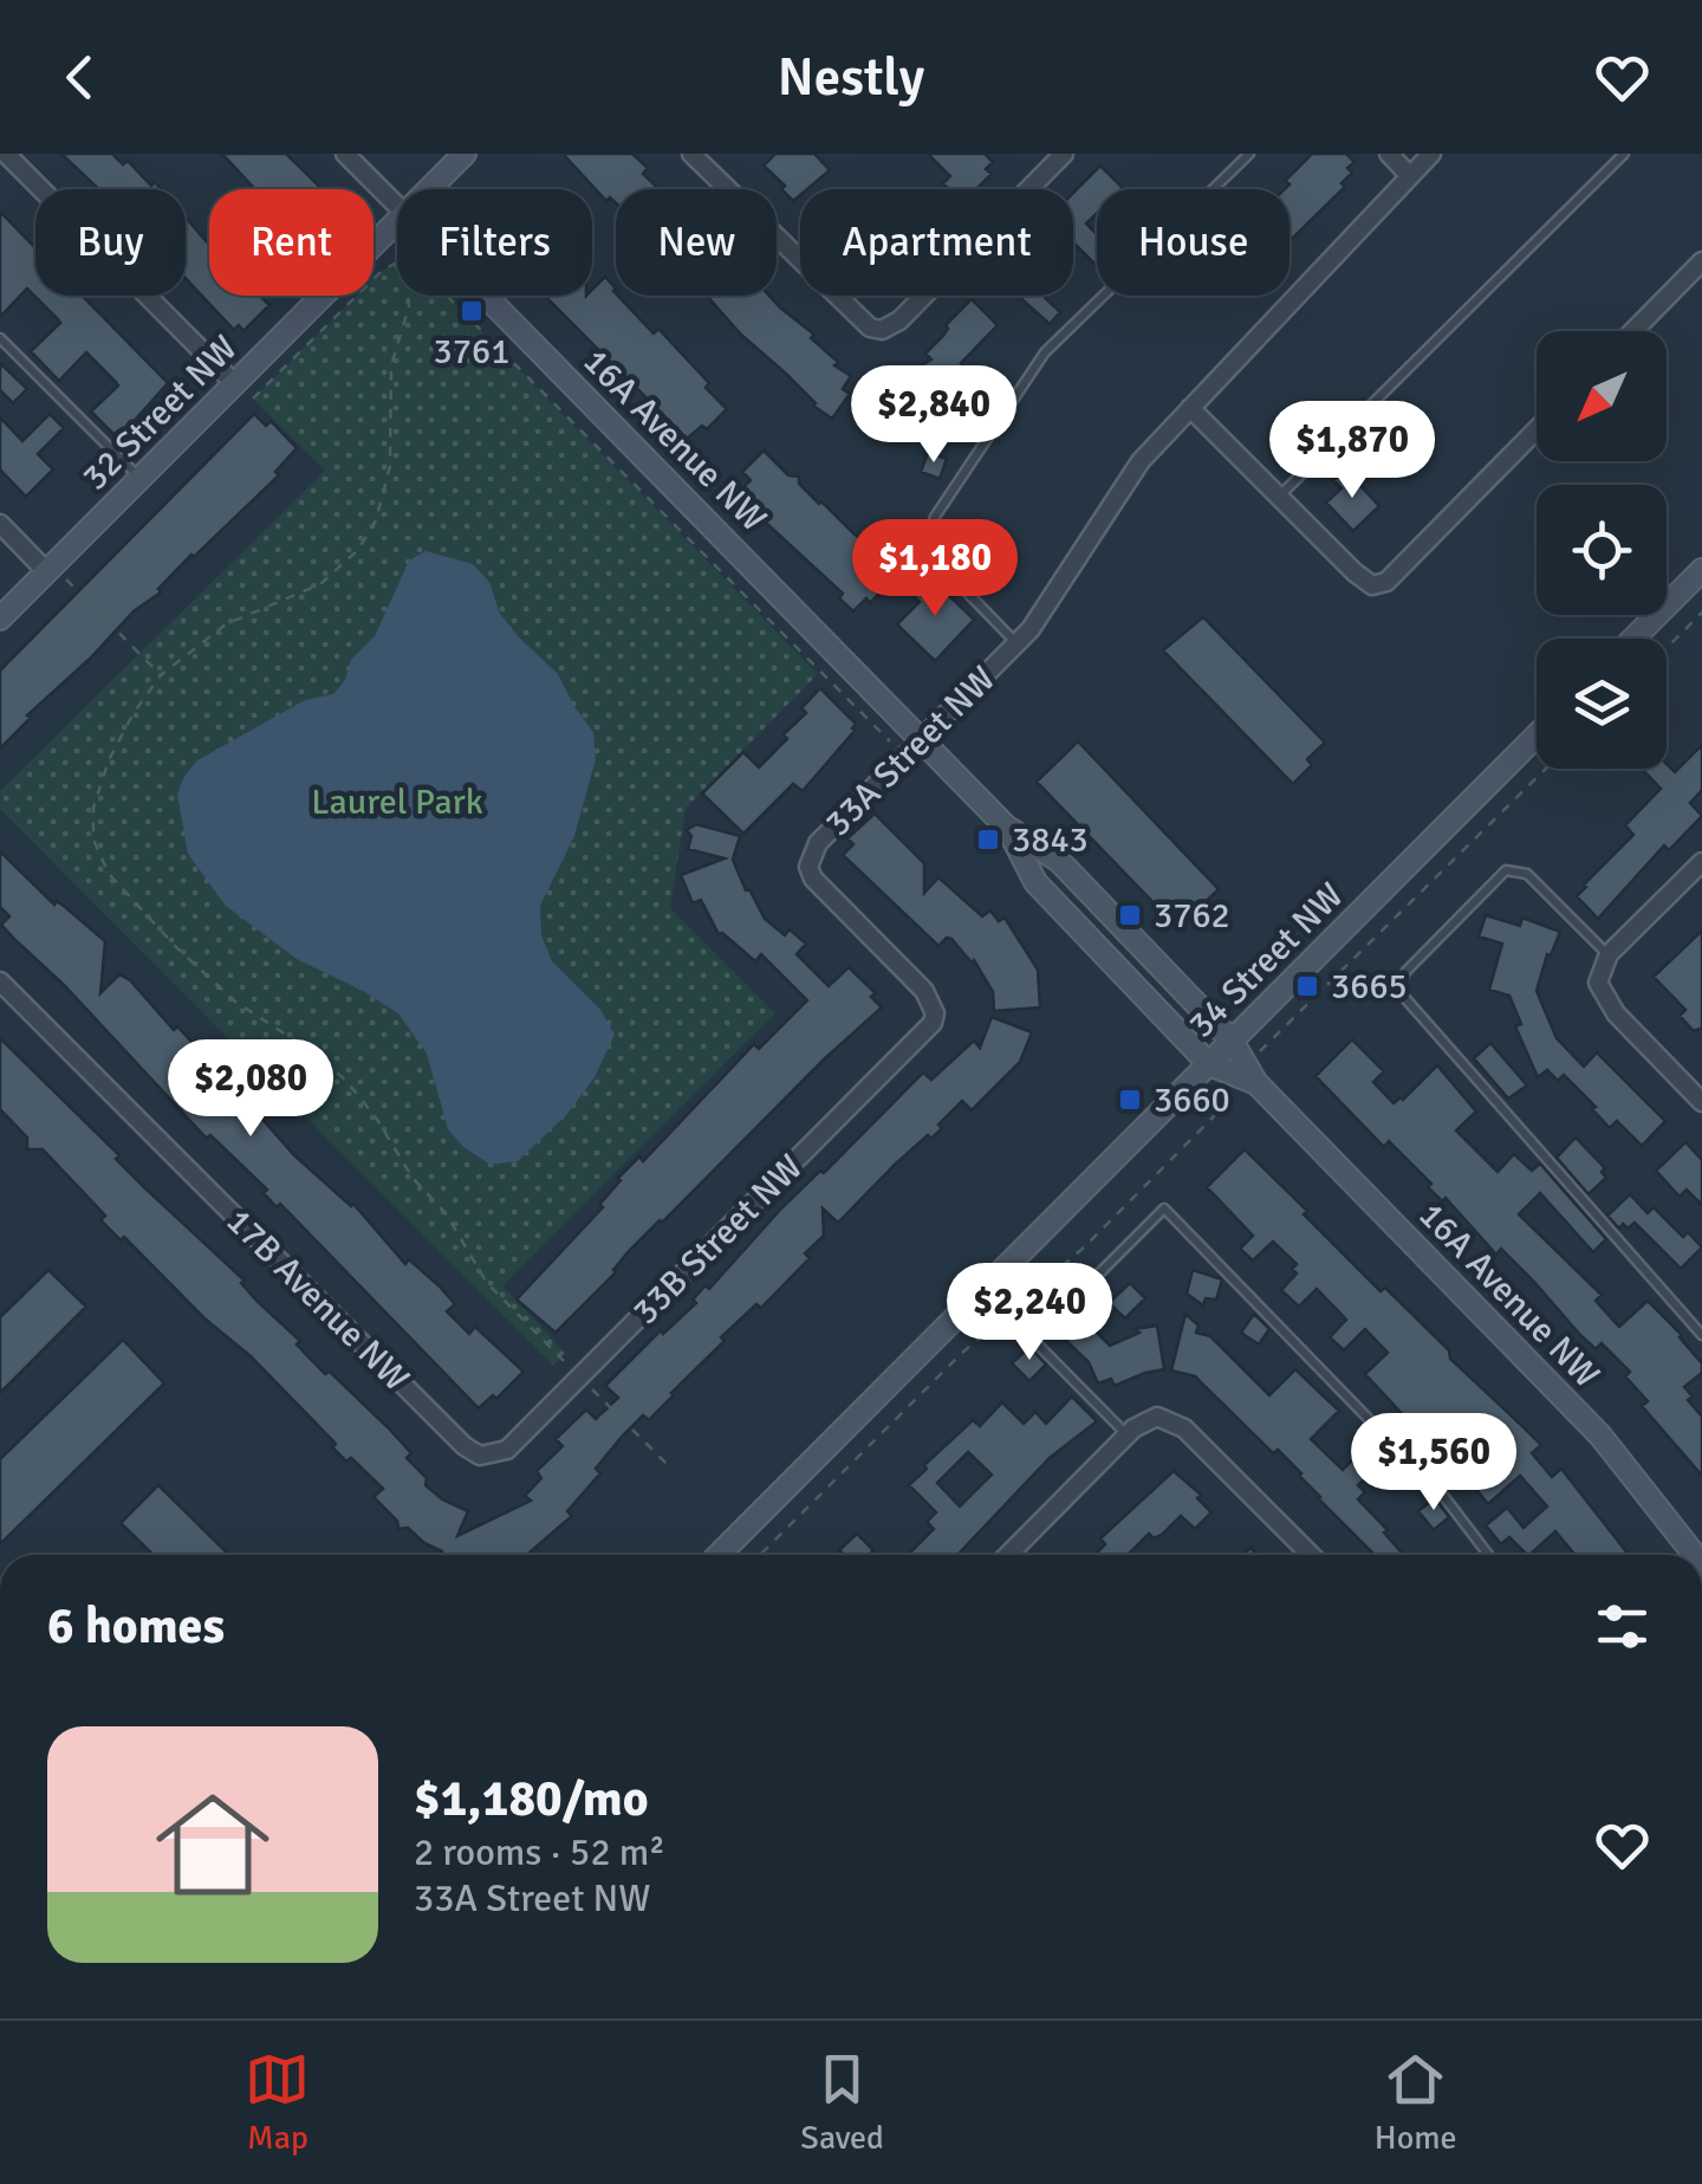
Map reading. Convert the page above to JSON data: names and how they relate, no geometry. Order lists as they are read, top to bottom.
{
  "streets": {
    "street": [
      "32 Street NW",
      "16A Avenue NW",
      "33A Street NW",
      "34 Street NW",
      "33B Street NW",
      "17B Avenue NW"
    ]
  },
  "crossings": [
    ["16A Avenue NW", "33A Street NW"],
    ["16A Avenue NW", "34 Street NW"],
    ["33A Street NW", "33B Street NW"],
    ["33B Street NW", "17B Avenue NW"]
  ],
  "parks": ["Laurel Park"],
  "places": {
    "transit": [
      "3761",
      "3843",
      "3762",
      "3665",
      "3660"
    ]
  },
  "north": "bottom left",
  "page": {
    "header": "Nestly",
    "chip": [
      "Buy",
      "Rent",
      "Filters",
      "New",
      "Apartment",
      "House"
    ],
    "price": [
      "$2,840",
      "$1,870",
      "$1,180",
      "$2,080",
      "$2,240",
      "$1,560"
    ],
    "heading": "6 homes",
    "list": [
      {
        "name": "$1,180/mo",
        "note": "2 rooms · 52 m² · 33A Street NW"
      }
    ],
    "tabs": ["Map", "Saved", "Home"]
  }
}
